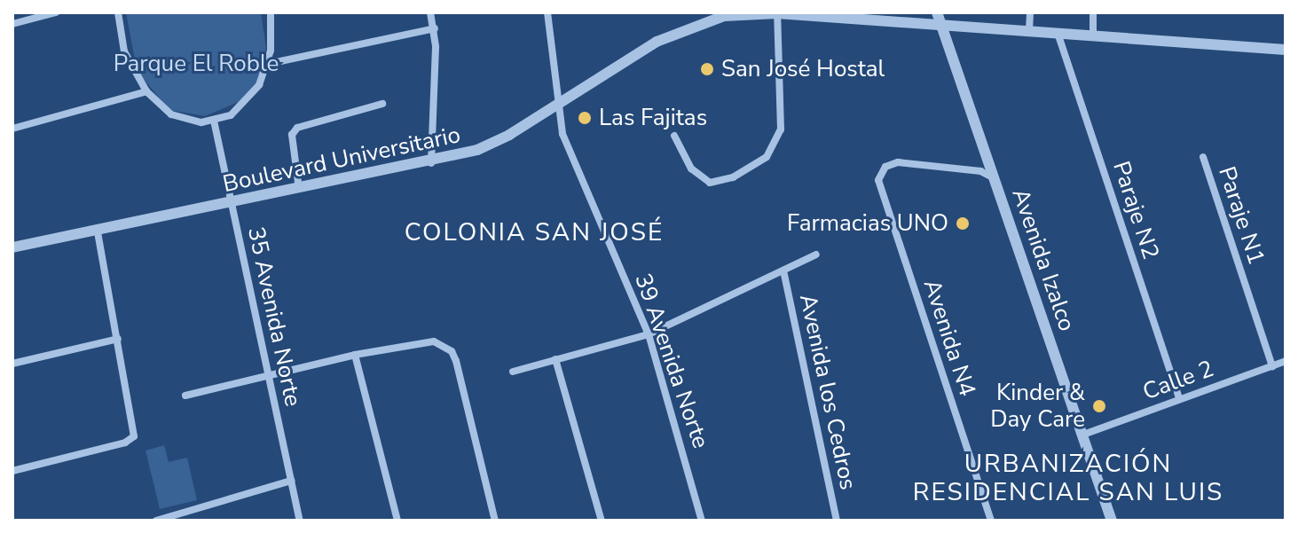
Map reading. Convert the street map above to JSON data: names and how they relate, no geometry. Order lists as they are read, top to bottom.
{
  "streets": {
    "street": [
      "Boulevard Universitario",
      "Paraje N2",
      "Paraje N1",
      "Avenida Izalco",
      "35 Avenida Norte",
      "Avenida N4",
      "39 Avenida Norte",
      "Calle 2",
      "Avenida los Cedros"
    ]
  },
  "crossings": [
    ["Boulevard Universitario", "Paraje N2"],
    ["Boulevard Universitario", "Avenida Izalco"],
    ["Boulevard Universitario", "35 Avenida Norte"],
    ["Boulevard Universitario", "39 Avenida Norte"],
    ["Paraje N2", "Calle 2"],
    ["Paraje N1", "Calle 2"],
    ["Avenida Izalco", "Avenida N4"],
    ["Avenida Izalco", "Calle 2"]
  ],
  "districts": ["COLONIA SAN JOSÉ", "URBANIZACIÓN RESIDENCIAL SAN LUIS"],
  "parks": ["Parque El Roble"],
  "places": [
    "San José Hostal",
    "Las Fajitas",
    "Farmacias UNO",
    "Kinder & Day Care"
  ]
}
